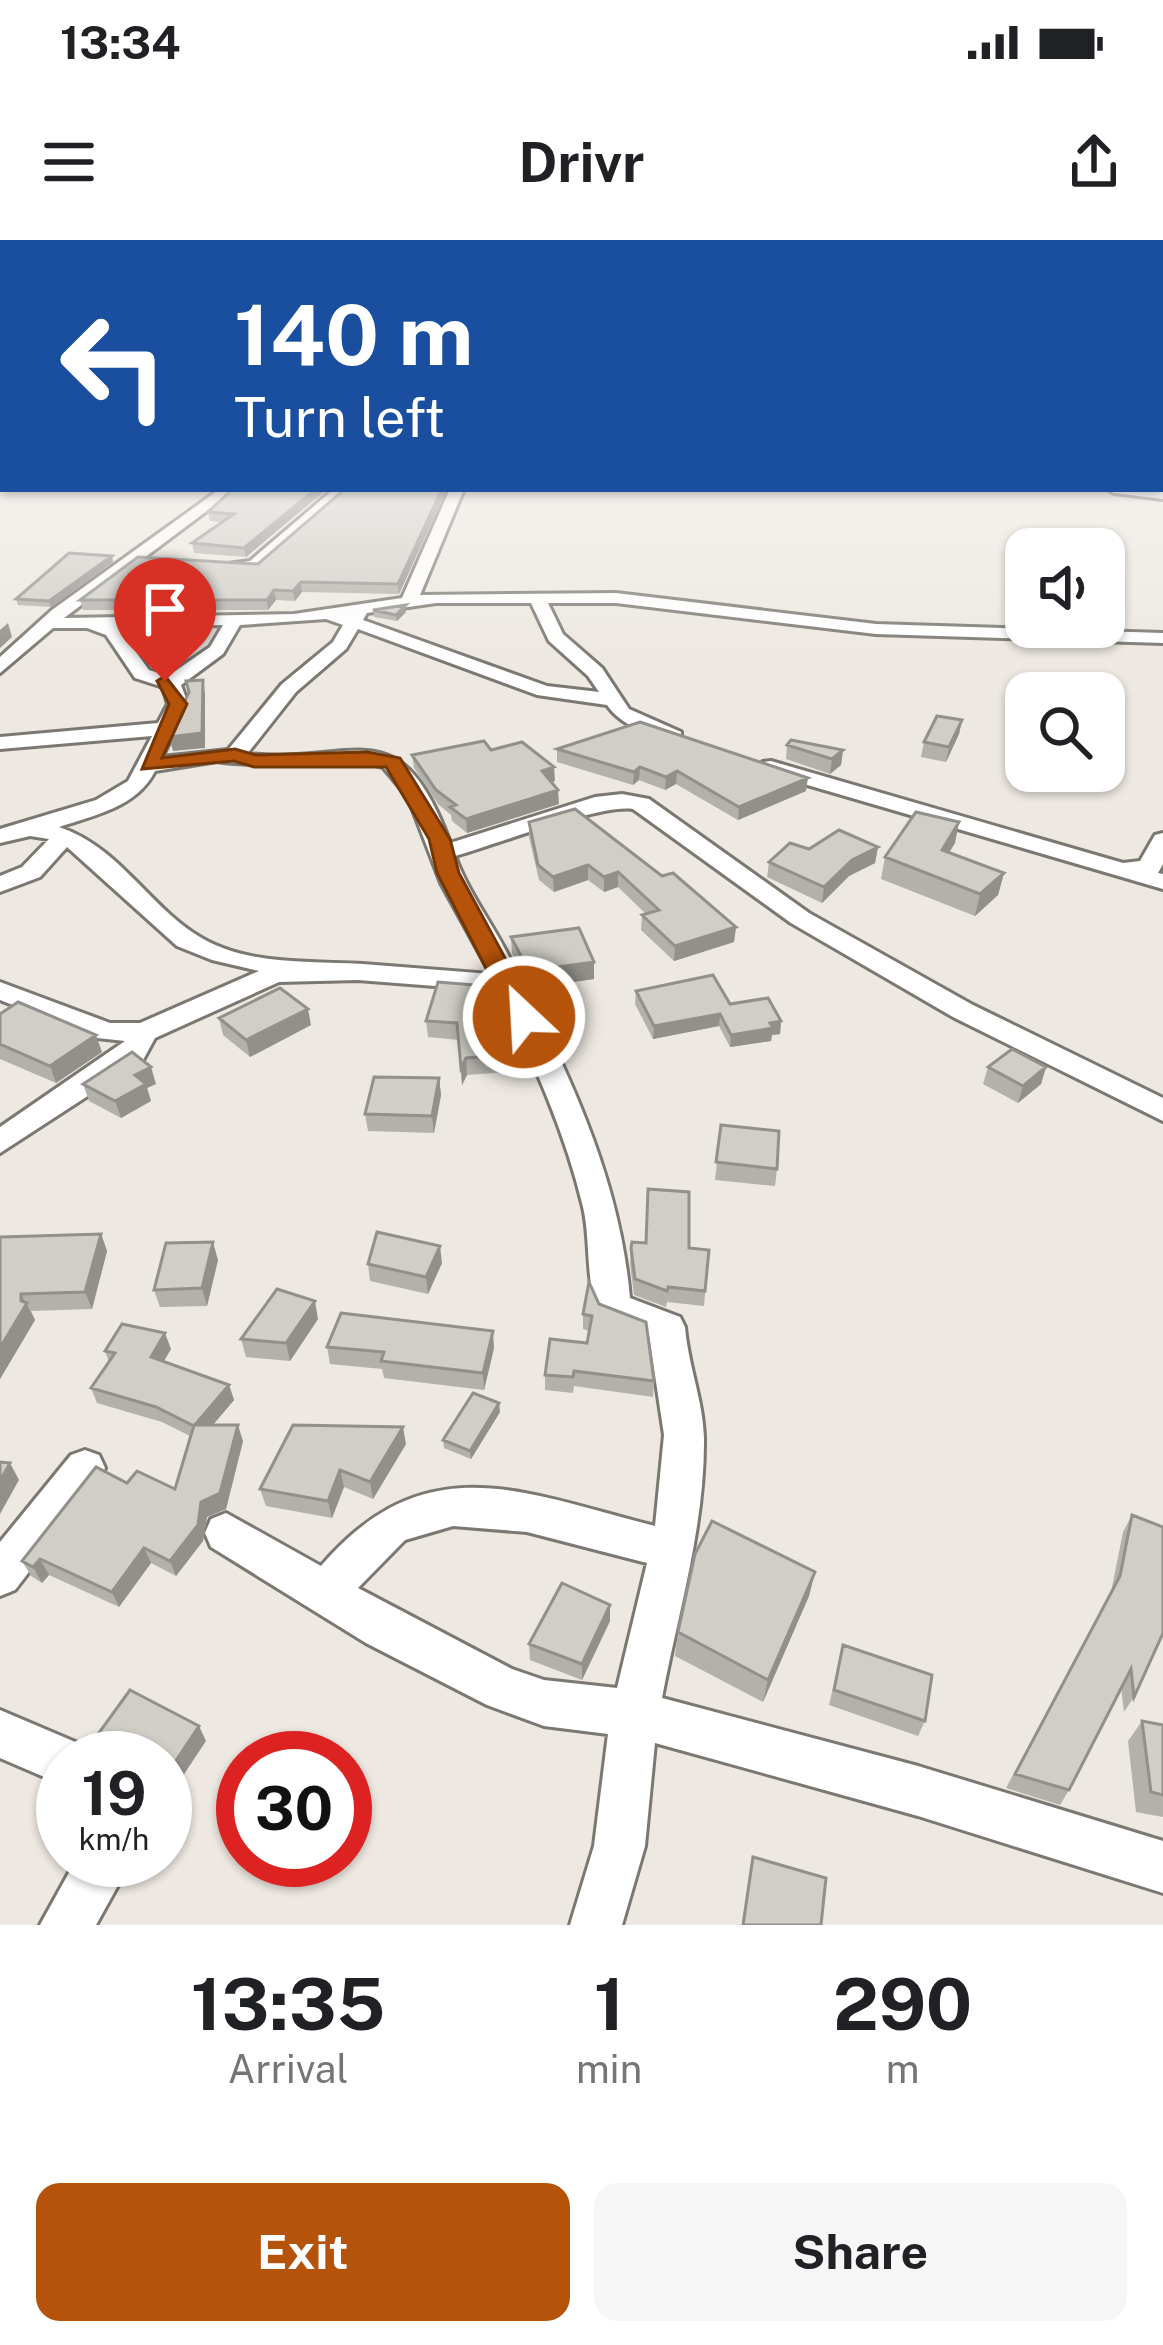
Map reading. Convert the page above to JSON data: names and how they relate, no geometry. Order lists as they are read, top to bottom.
{
  "page": {
    "status": "13:34",
    "header": "Drivr",
    "turn": ["140 m", "Turn left"],
    "speed": "19 km/h",
    "limit": "30",
    "eta": [
      "13:35",
      "Arrival",
      "1",
      "min",
      "290",
      "m"
    ],
    "buttons": ["Exit", "Share"]
  }
}
